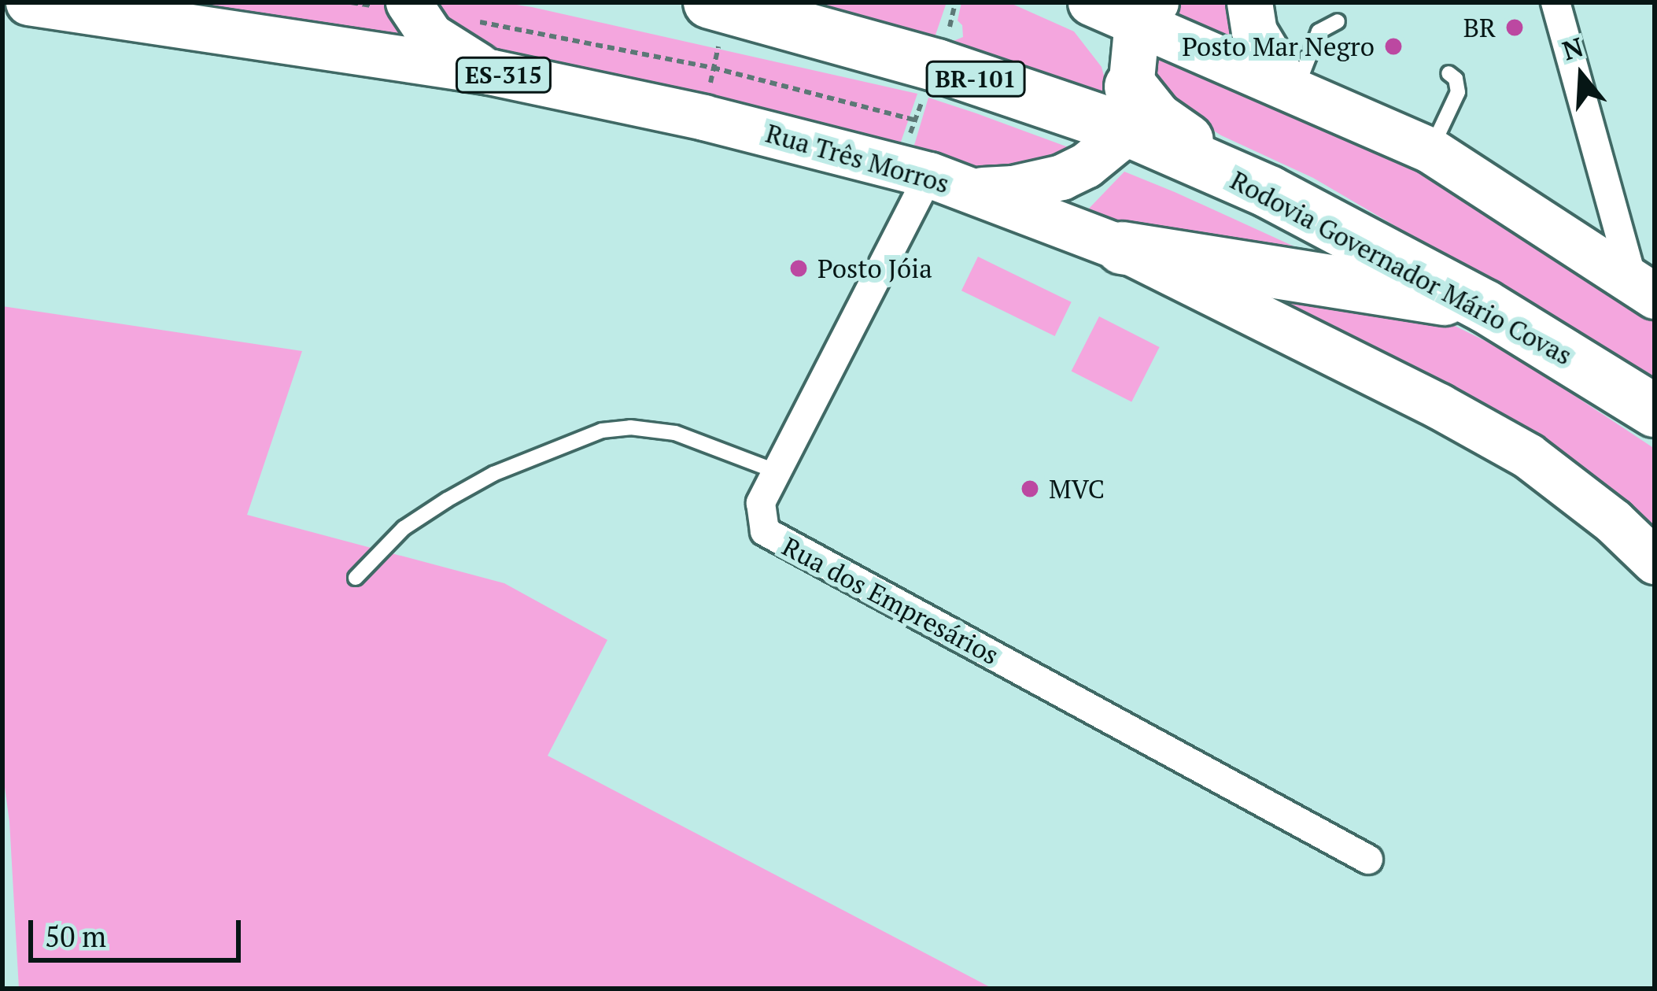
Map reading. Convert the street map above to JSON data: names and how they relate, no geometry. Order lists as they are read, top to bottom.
{
  "streets": {
    "highway": ["BR-101", "Rodovia Governador Mário Covas"],
    "main road": ["ES-315", "Rua Três Morros"],
    "street": ["Rua dos Empresários"]
  },
  "crossings": [
    ["Rua Três Morros", "Rua dos Empresários"]
  ],
  "places": [
    "BR",
    "Posto Mar Negro",
    "Posto Jóia",
    "MVC"
  ],
  "scale_bar": "50 m",
  "north": "top"
}
